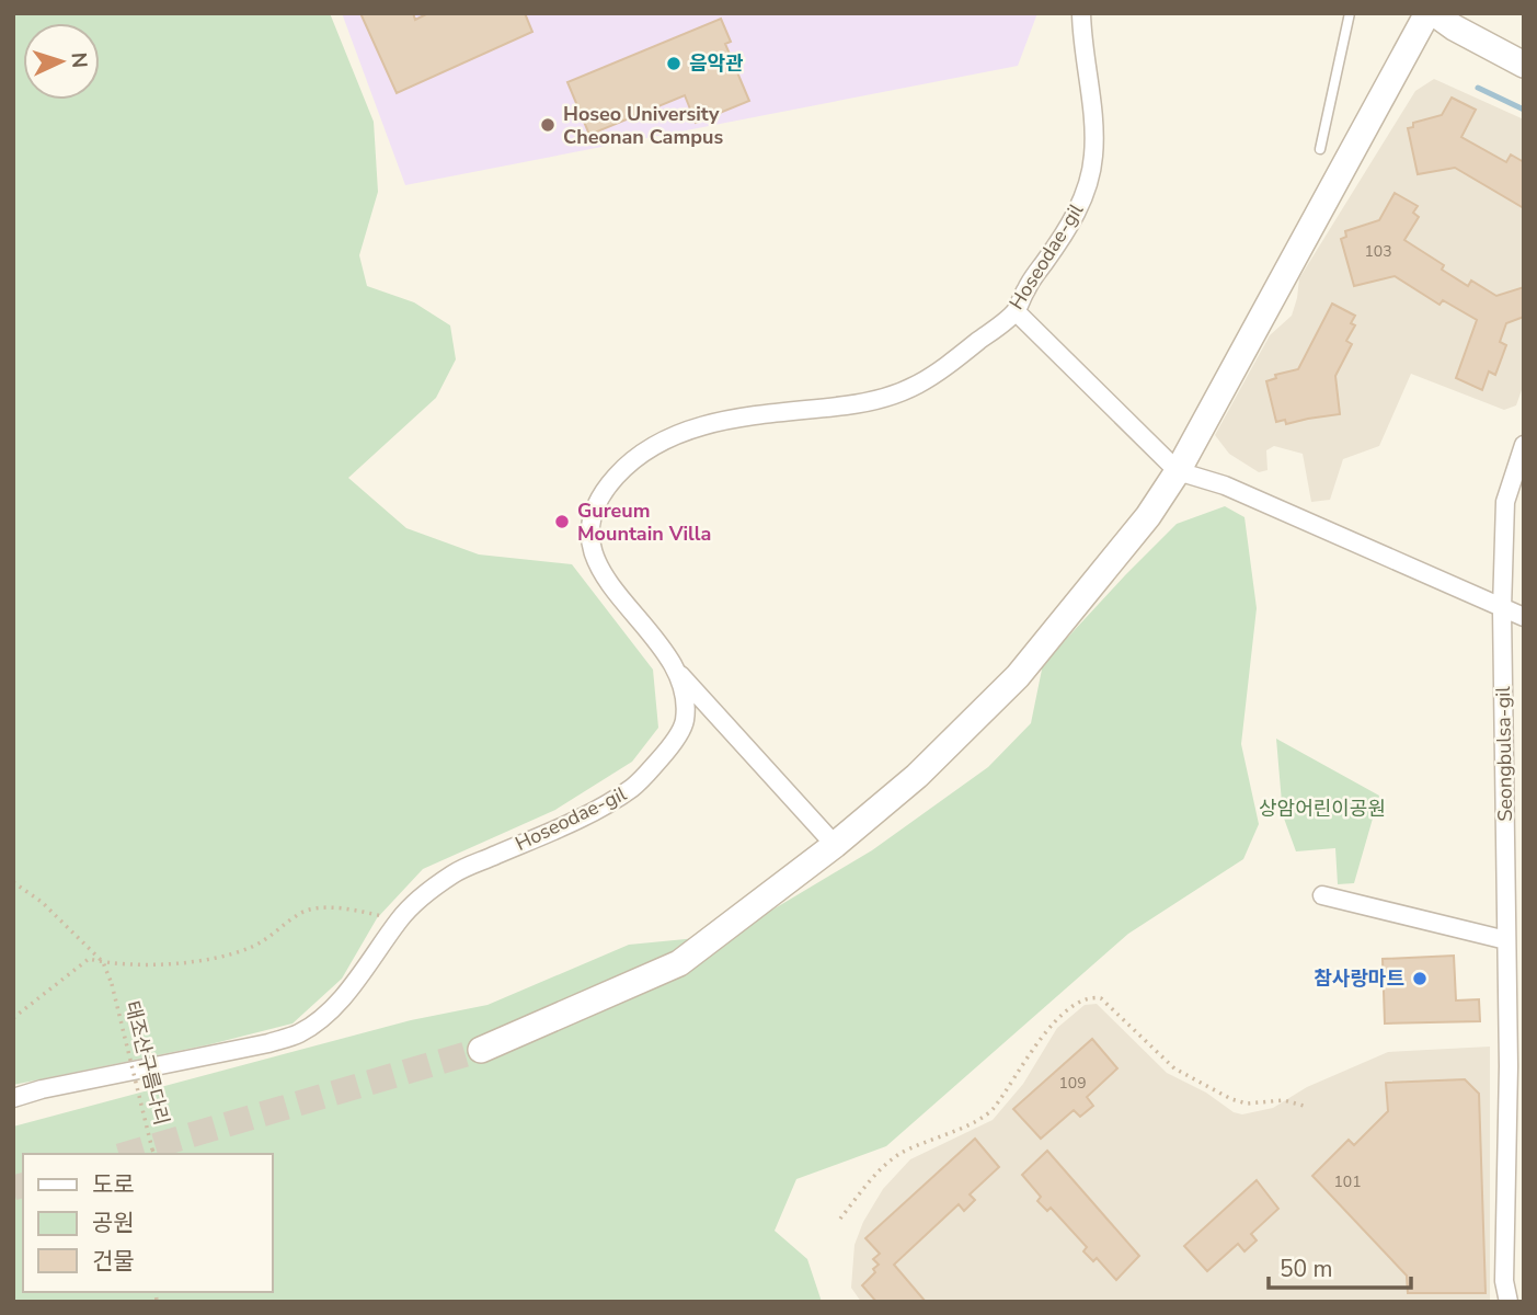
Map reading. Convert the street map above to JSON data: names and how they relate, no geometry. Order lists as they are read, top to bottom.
{
  "streets": {
    "street": ["Hoseodae-gil", "Seongbulsa-gil"],
    "path": ["태조산구름다리"]
  },
  "parks": ["상암어린이공원"],
  "places": [
    "음악관",
    "Hoseo University Cheonan Campus",
    "Gureum Mountain Villa",
    "참사랑마트"
  ],
  "house_numbers": ["103", "109", "101"],
  "legend": ["도로", "공원", "건물"],
  "scale_bar": "50 m",
  "north": "right"
}
